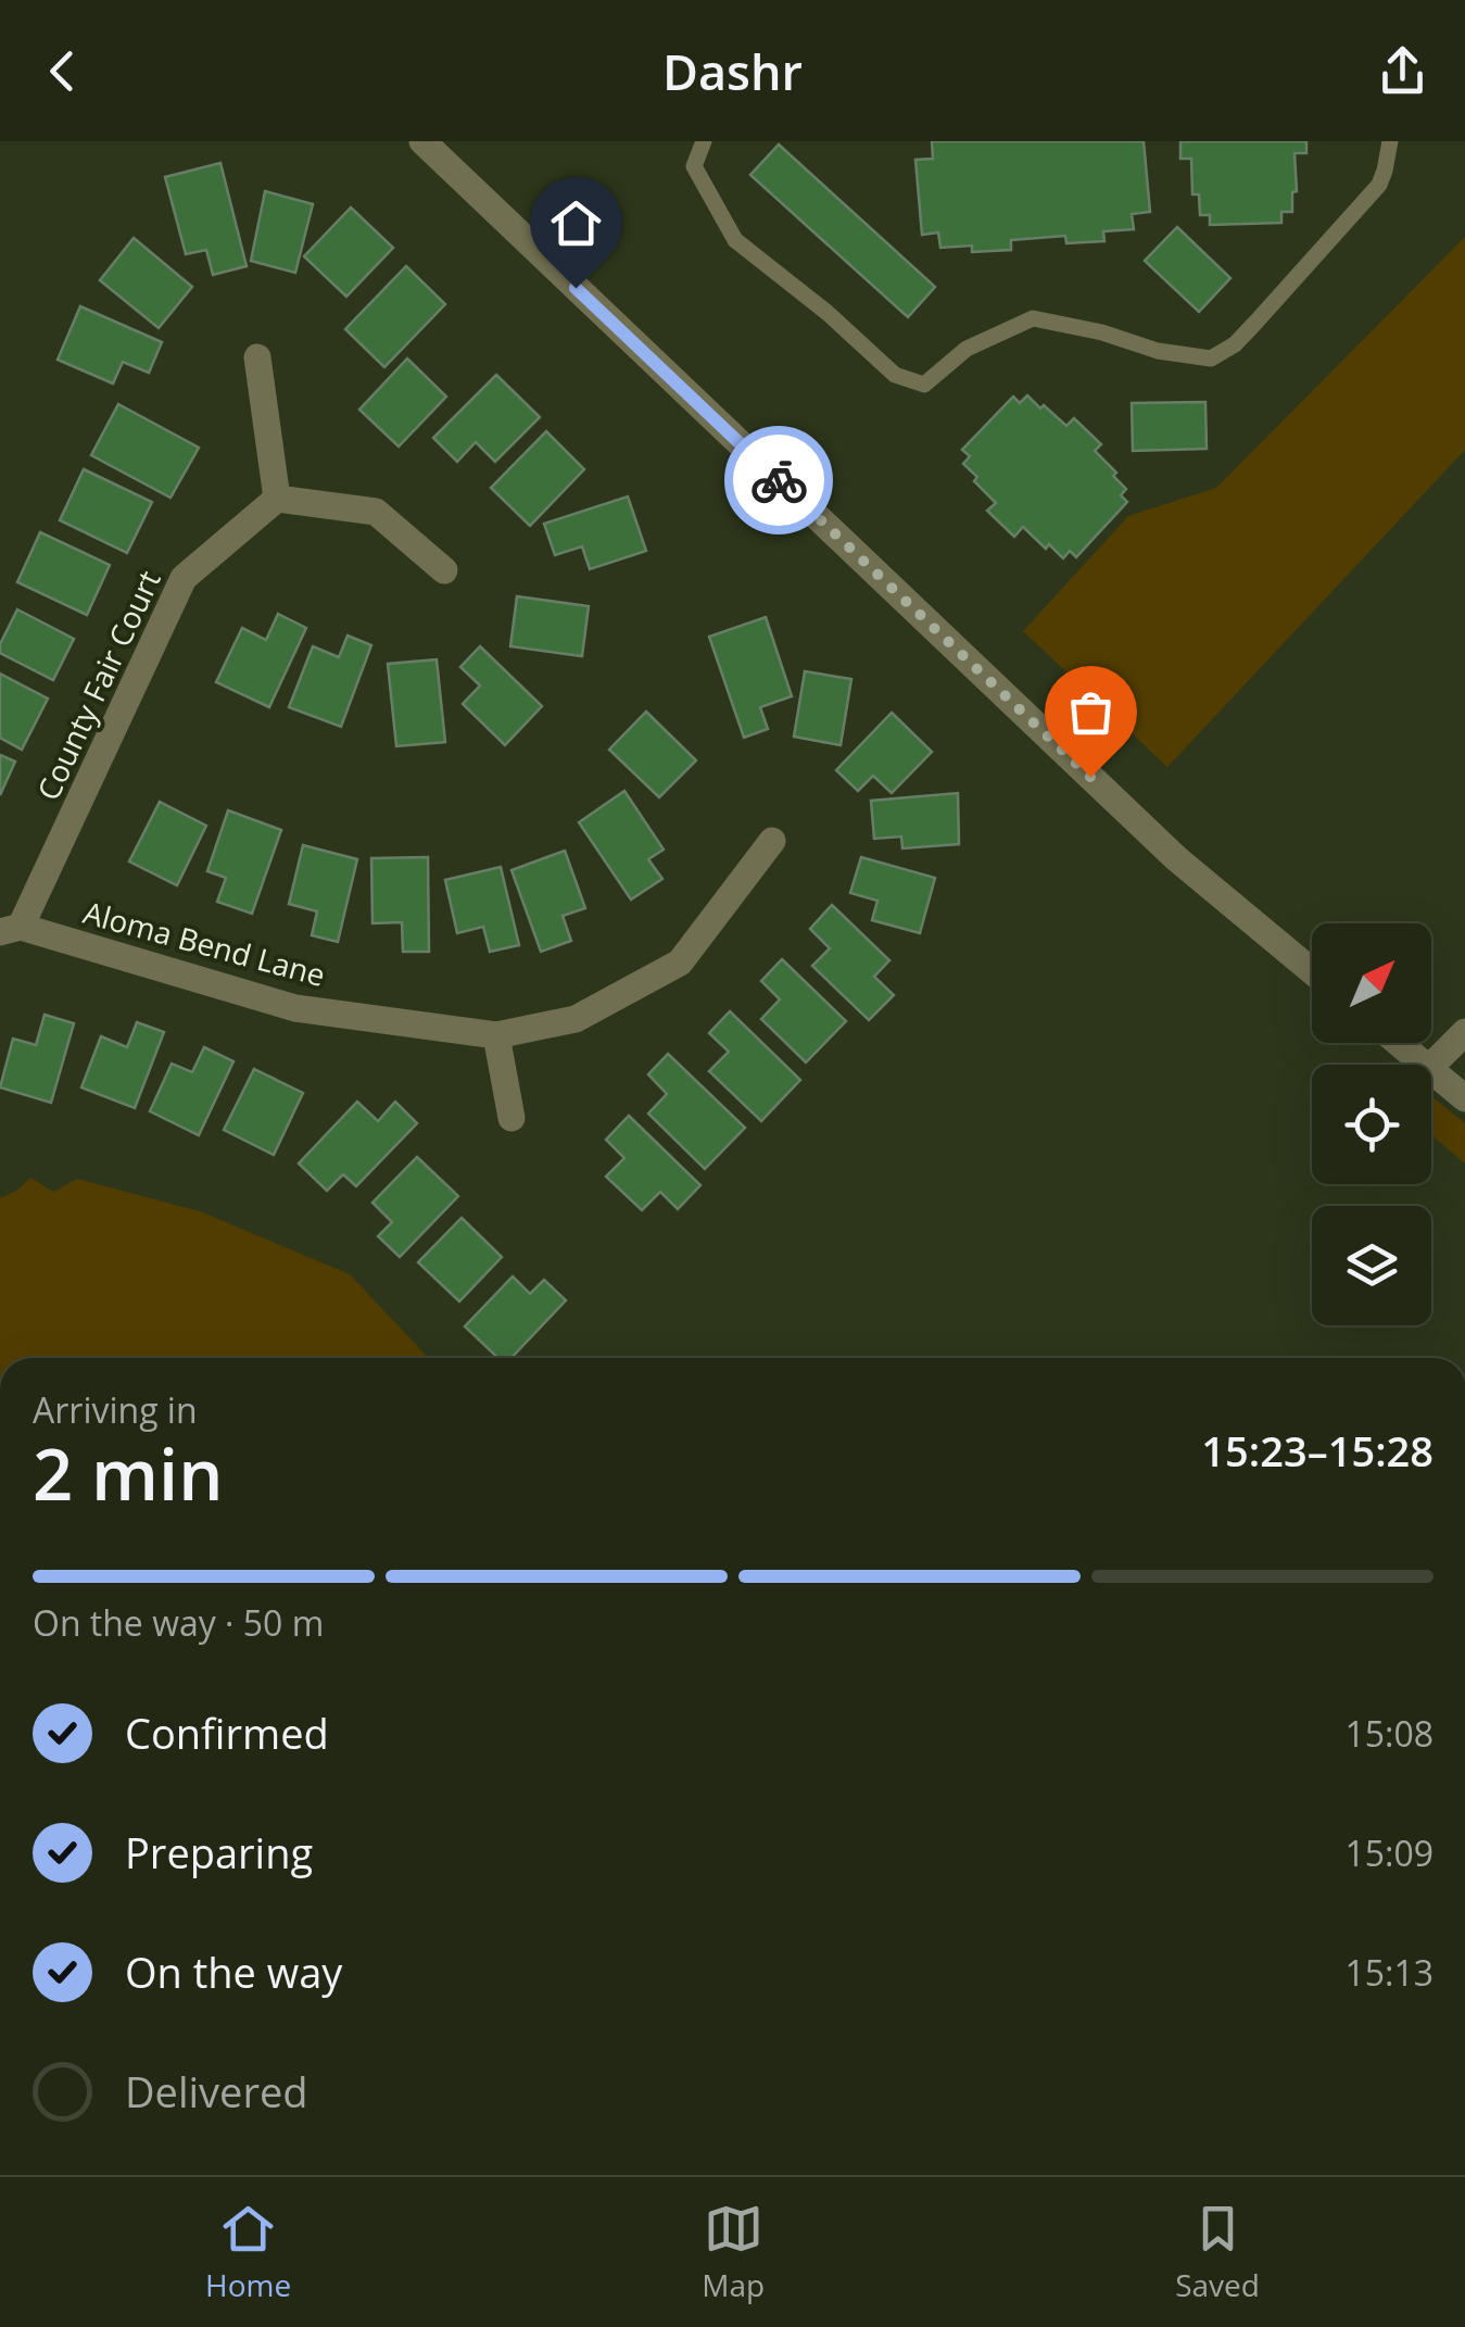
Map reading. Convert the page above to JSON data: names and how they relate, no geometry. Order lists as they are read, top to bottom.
{
  "streets": {
    "street": ["County Fair Court", "Aloma Bend Lane"]
  },
  "crossings": [
    ["County Fair Court", "Aloma Bend Lane"]
  ],
  "north": "top right",
  "page": {
    "header": "Dashr",
    "heading": ["2 min", "Arriving in", "15:23–15:28"],
    "bar": "On the way · 50 m",
    "list": [
      ["Confirmed", "15:08"],
      ["Preparing", "15:09"],
      ["On the way", "15:13"],
      "Delivered"
    ],
    "tabs": ["Home", "Map", "Saved"]
  }
}
